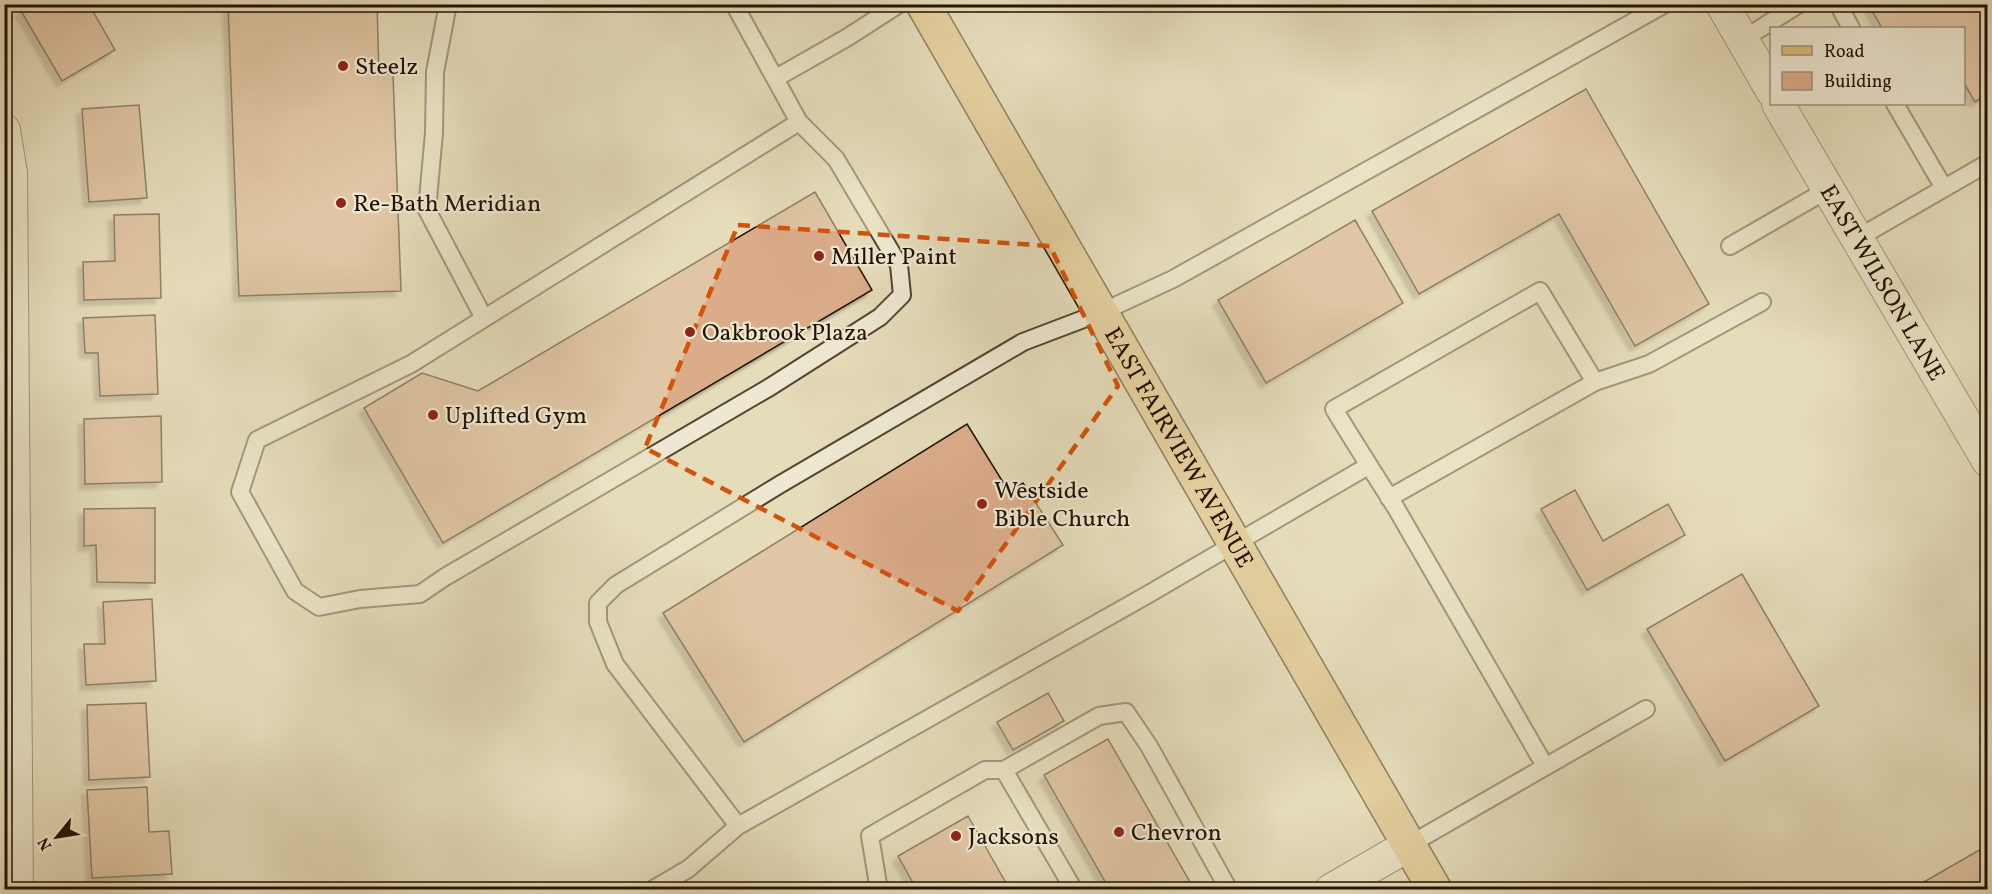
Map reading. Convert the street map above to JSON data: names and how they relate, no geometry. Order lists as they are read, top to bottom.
{
  "streets": {
    "main road": ["EAST FAIRVIEW AVENUE"],
    "street": ["EAST WILSON LANE"]
  },
  "places": [
    "Steelz",
    "Re-Bath Meridian",
    "Miller Paint",
    "Oakbrook Plaza",
    "Uplifted Gym",
    "Westside Bible Church",
    "Chevron",
    "Jacksons"
  ],
  "legend": ["Road", "Building"],
  "north": "bottom left"
}
